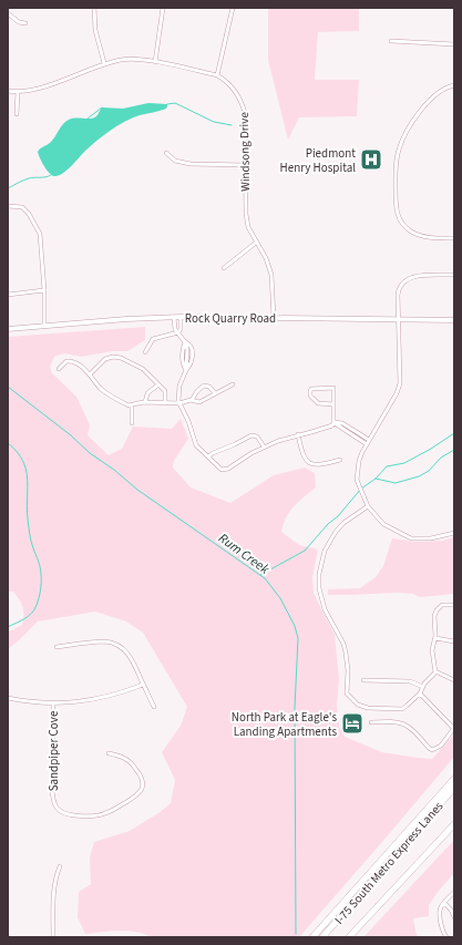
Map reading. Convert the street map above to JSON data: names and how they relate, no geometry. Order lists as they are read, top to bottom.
{
  "streets": {
    "highway": ["I-75 South Metro Express Lanes"],
    "street": ["Windsong Drive", "Rock Quarry Road", "Sandpiper Cove"]
  },
  "crossings": [
    ["Windsong Drive", "Rock Quarry Road"]
  ],
  "water": ["Rum Creek"],
  "places": {
    "hospital": ["Piedmont Henry Hospital"],
    "hotel": ["North Park at Eagle's Landing Apartments"]
  }
}
